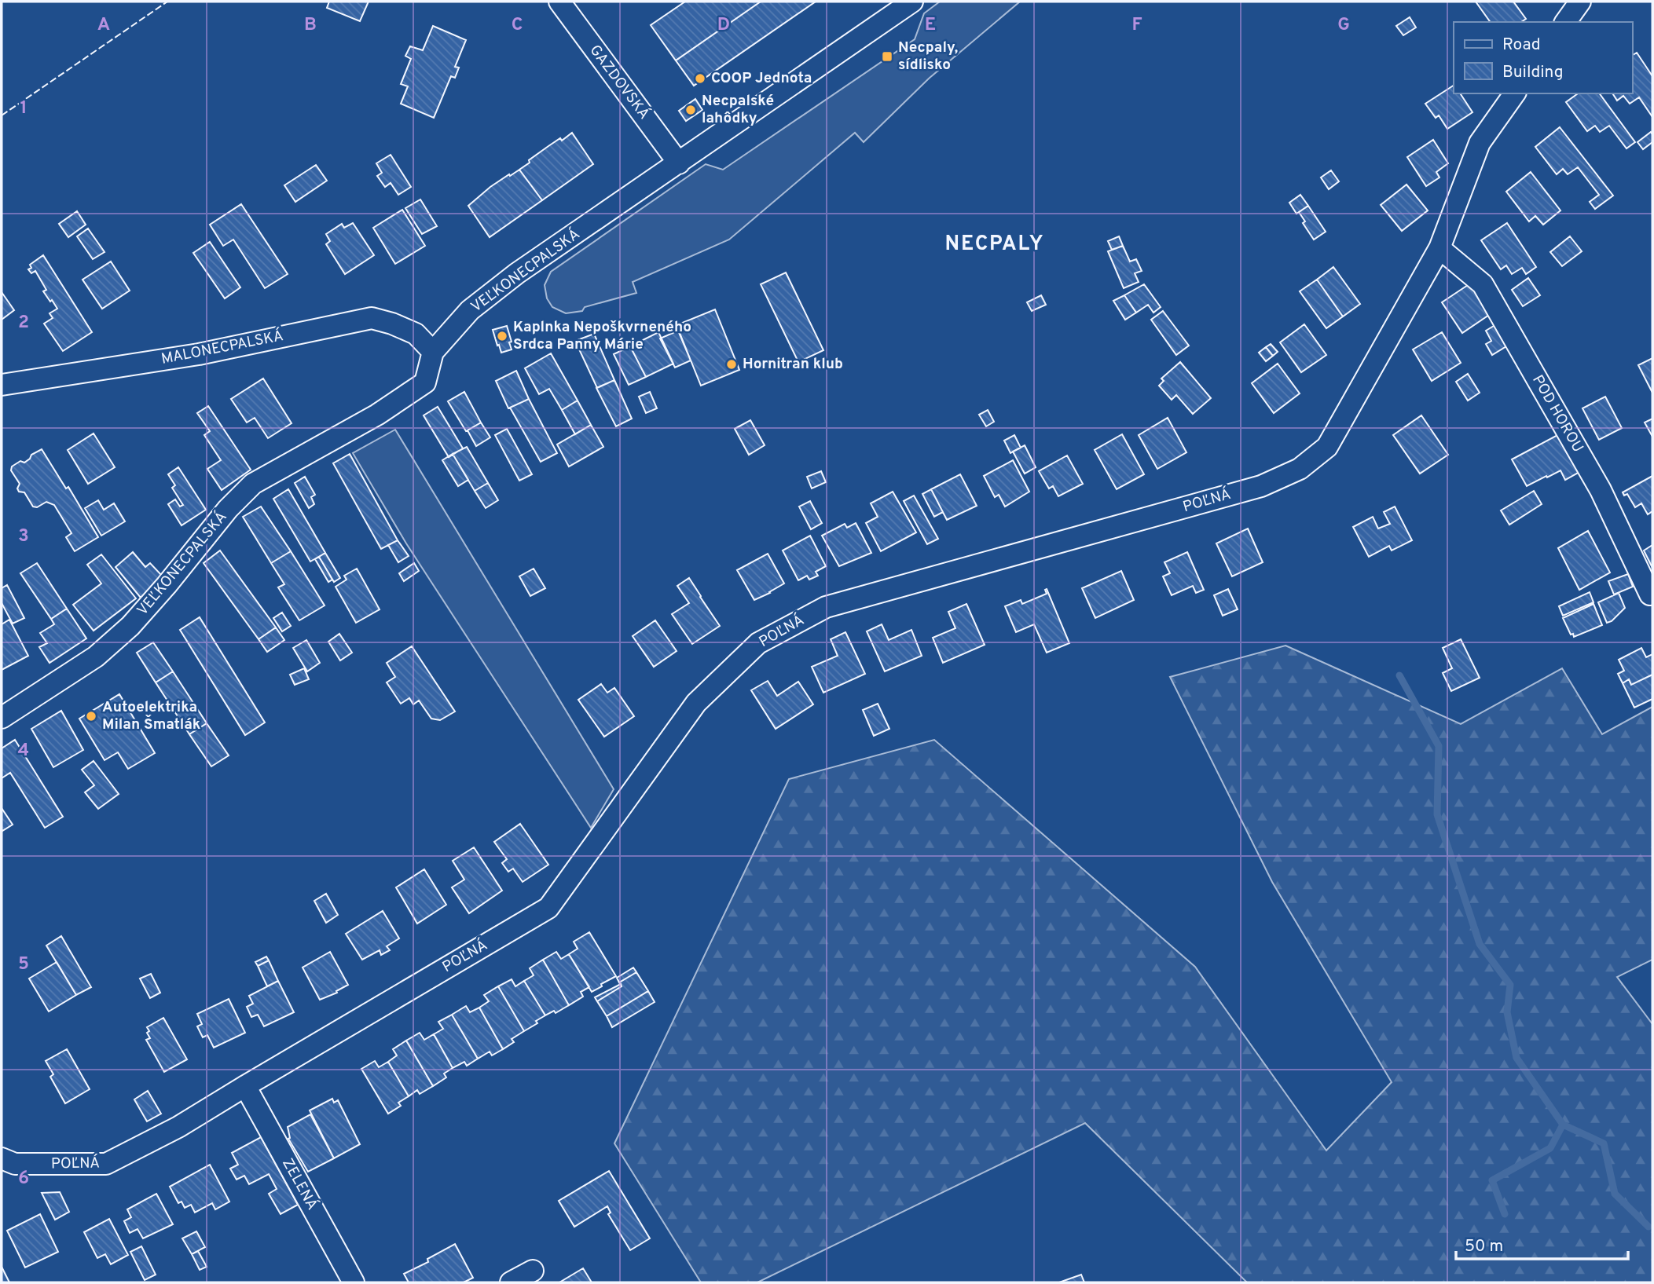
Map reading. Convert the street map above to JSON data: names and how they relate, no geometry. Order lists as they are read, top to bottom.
{
  "streets": {
    "street": [
      "GAZDOVSKÁ",
      "VEĽKONECPALSKÁ",
      "MALONECPALSKÁ",
      "POD HOROU",
      "POĽNÁ",
      "ZELENÁ"
    ]
  },
  "crossings": [
    ["GAZDOVSKÁ", "VEĽKONECPALSKÁ"],
    ["VEĽKONECPALSKÁ", "MALONECPALSKÁ"],
    ["POD HOROU", "POĽNÁ"],
    ["POĽNÁ", "ZELENÁ"]
  ],
  "districts": ["NECPALY"],
  "places": {
    "transit": ["Necpaly, sídlisko"],
    "other": [
      "COOP Jednota",
      "Necpalské lahôdky",
      "Kaplnka Nepoškvrneného Srdca Panny Márie",
      "Hornitran klub",
      "Autoelektrika Milan Šmatlák"
    ]
  },
  "legend": ["Road", "Building"],
  "scale_bar": "50 m",
  "grid": {
    "columns": [
      "A",
      "B",
      "C",
      "D",
      "E",
      "F",
      "G"
    ],
    "rows": [
      "1",
      "2",
      "3",
      "4",
      "5",
      "6"
    ]
  }
}
